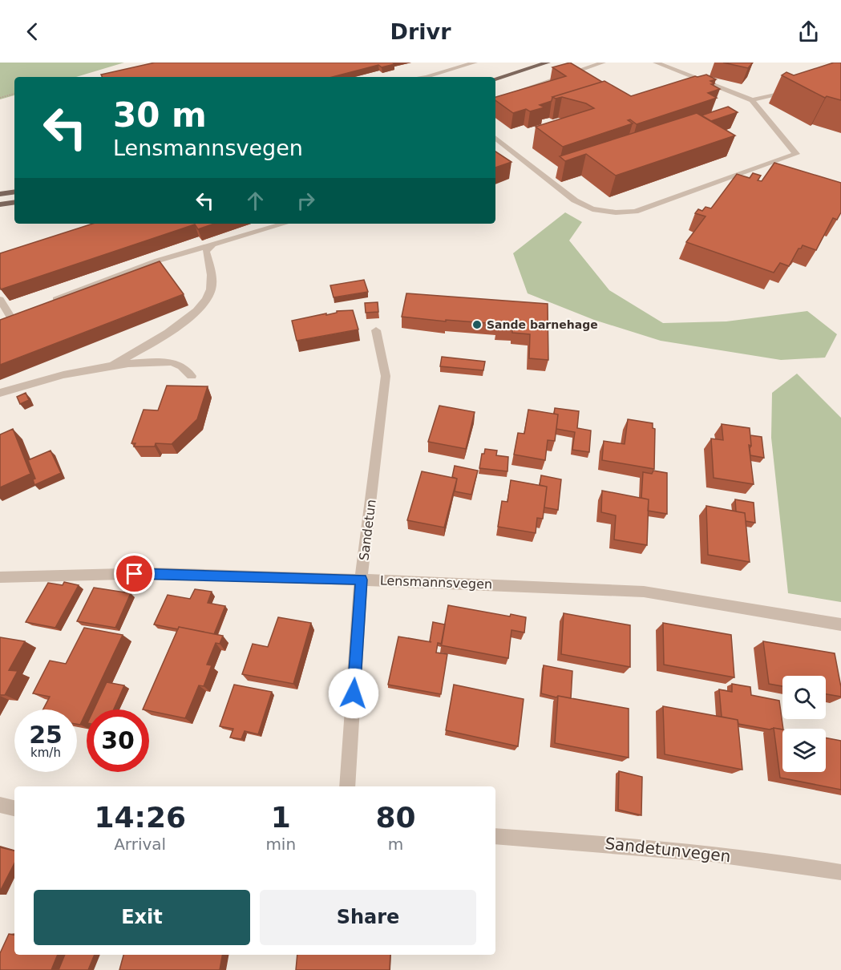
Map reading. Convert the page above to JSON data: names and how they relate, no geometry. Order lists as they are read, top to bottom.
{
  "streets": {
    "street": ["Sandetun", "Lensmannsvegen", "Sandetunvegen"]
  },
  "crossings": [
    ["Sandetun", "Lensmannsvegen"]
  ],
  "places": ["Sande barnehage"],
  "page": {
    "header": "Drivr",
    "turn": ["30 m", "Lensmannsvegen"],
    "speed": "25 km/h",
    "limit": "30",
    "eta": [
      "14:26",
      "Arrival",
      "1",
      "min",
      "80",
      "m"
    ],
    "buttons": ["Exit", "Share"]
  }
}
